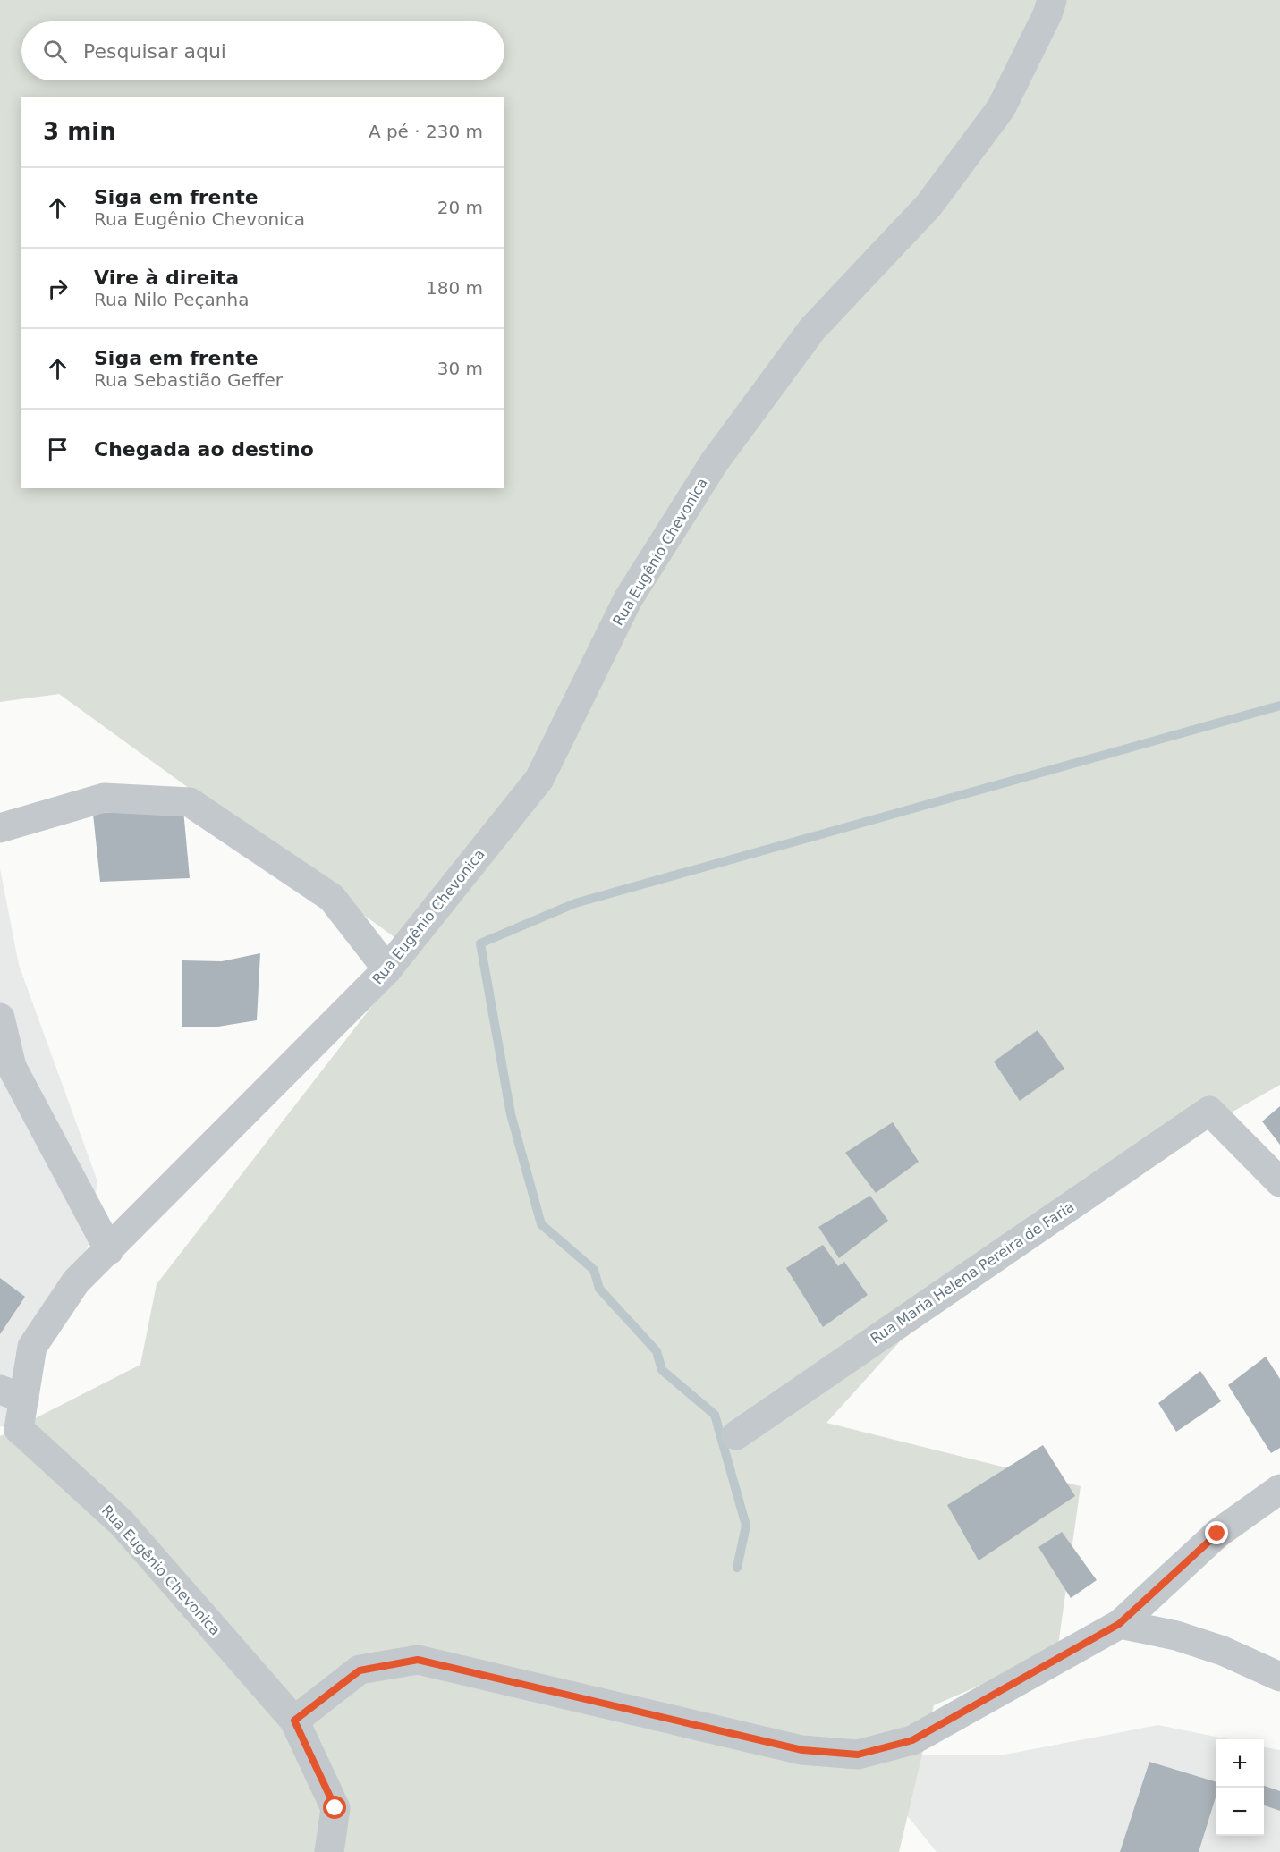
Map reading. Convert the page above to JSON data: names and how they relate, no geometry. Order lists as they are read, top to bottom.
{
  "streets": {
    "street": ["Rua Eugênio Chevonica", "Rua Maria Helena Pereira de Faria"]
  },
  "page": {
    "search": "Pesquisar aqui",
    "heading": ["3 min", "A pé · 230 m"],
    "list": [
      ["Siga em frente", "Rua Eugênio Chevonica", "20 m"],
      ["Vire à direita", "Rua Nilo Peçanha", "180 m"],
      ["Siga em frente", "Rua Sebastião Geffer", "30 m"],
      "Chegada ao destino"
    ],
    "map_buttons": ["+", "−"]
  }
}
